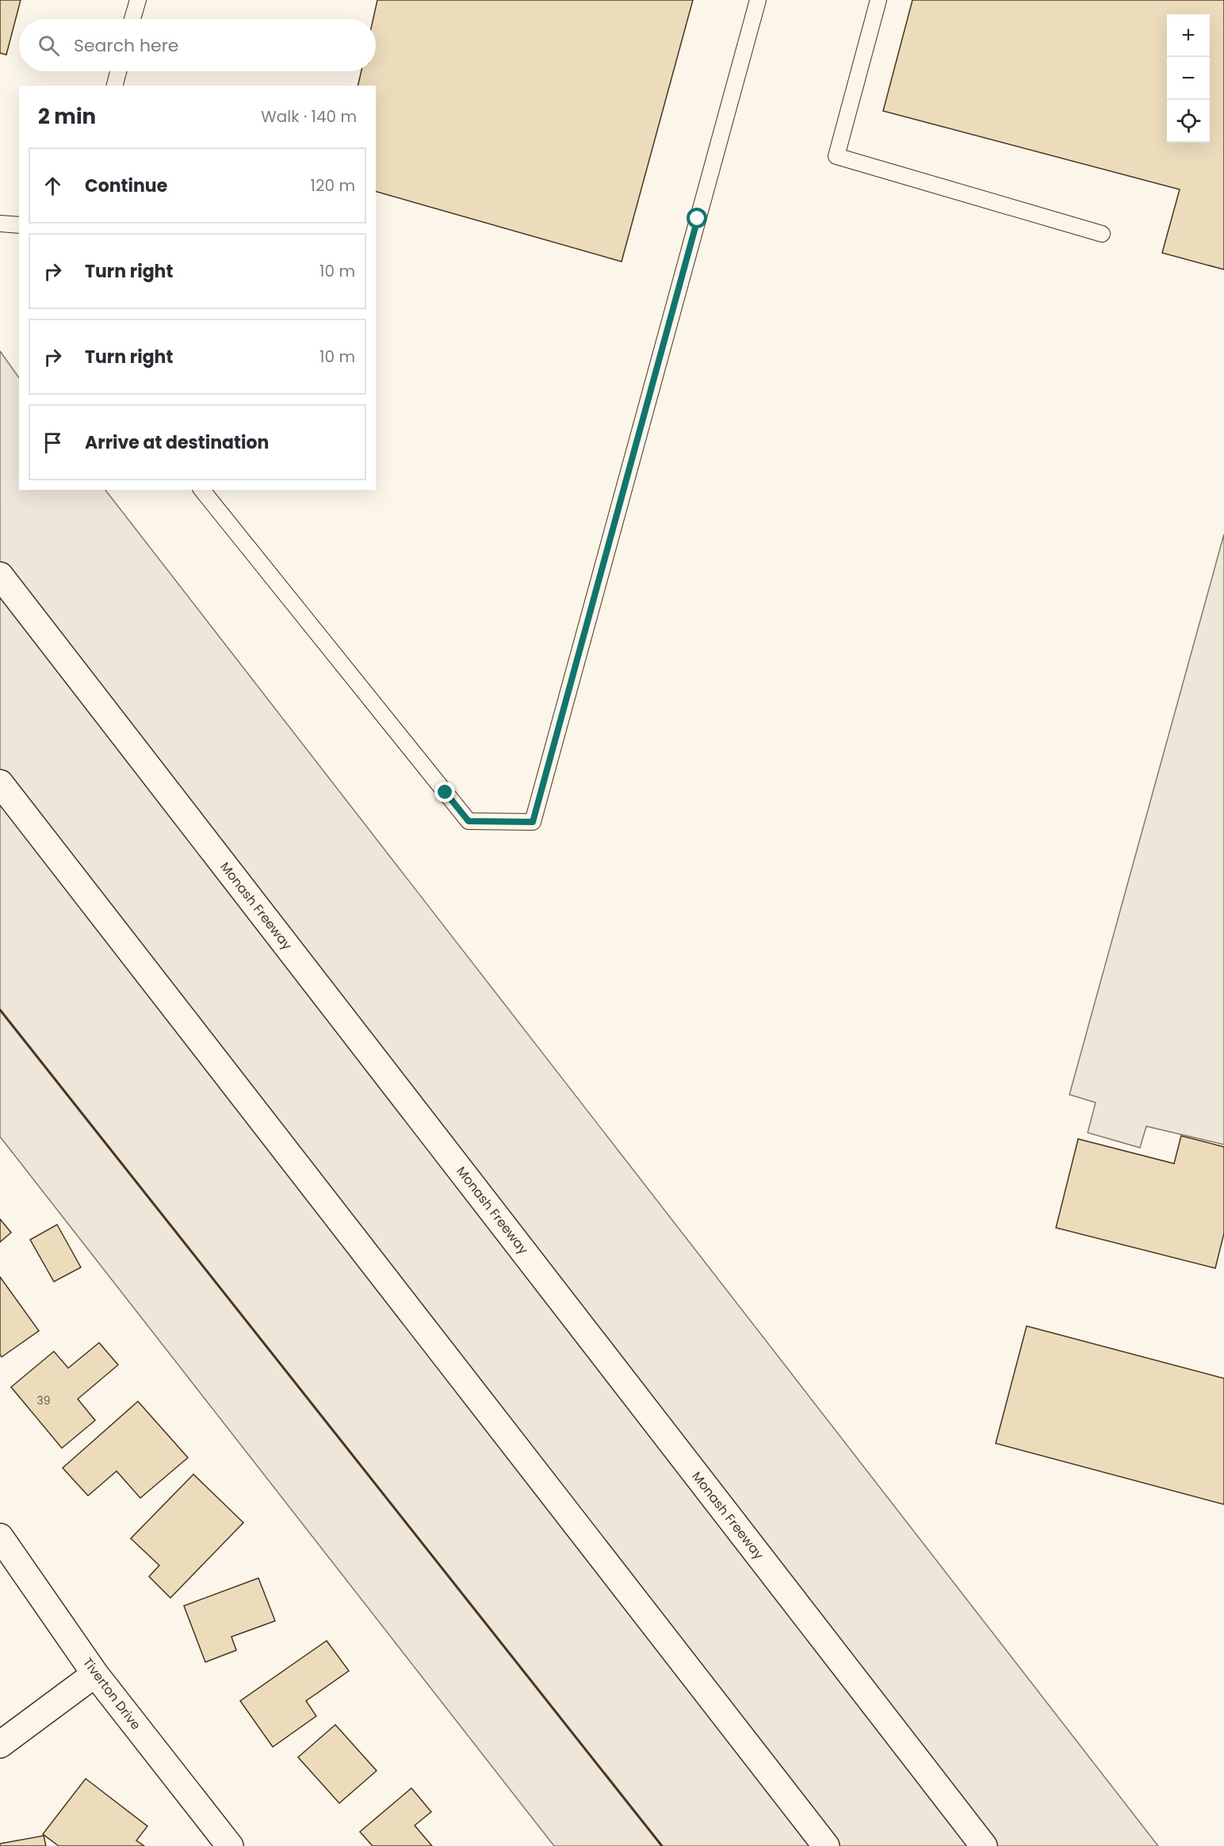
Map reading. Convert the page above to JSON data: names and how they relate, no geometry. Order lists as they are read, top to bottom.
{
  "streets": {
    "main road": ["Monash Freeway", "Tiverton Drive"]
  },
  "house_numbers": ["39"],
  "page": {
    "map_buttons": ["+", "−"],
    "search": "Search here",
    "heading": ["2 min", "Walk · 140 m"],
    "list": [
      ["Continue", "120 m"],
      ["Turn right", "10 m"],
      ["Turn right", "10 m"],
      "Arrive at destination"
    ]
  }
}
